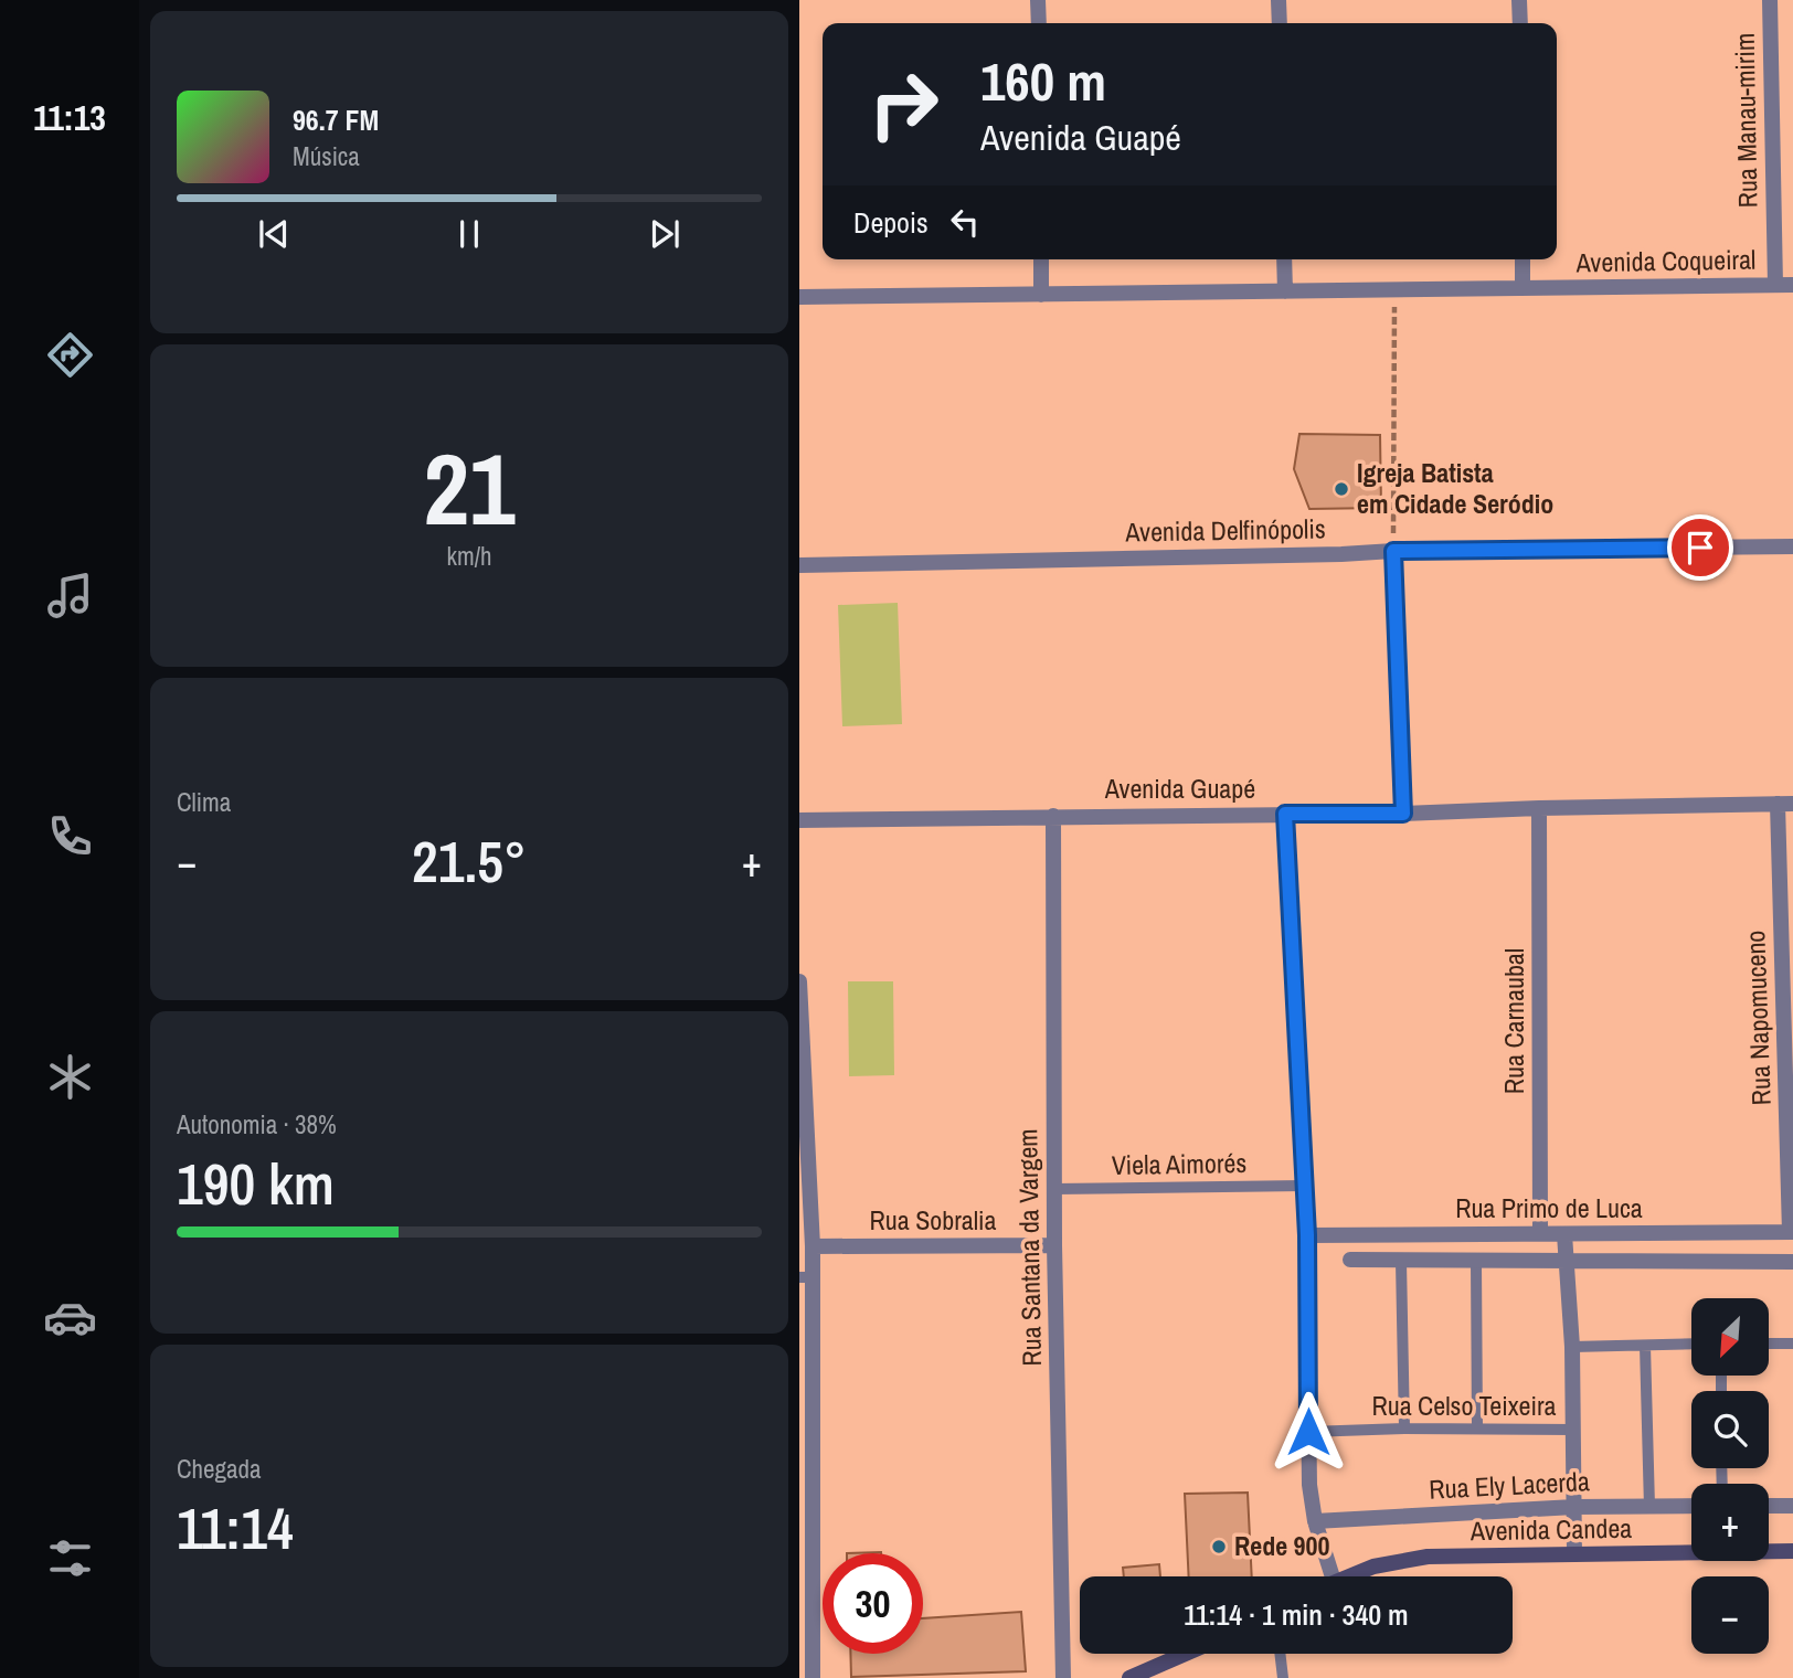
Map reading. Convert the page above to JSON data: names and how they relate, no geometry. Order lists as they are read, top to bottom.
{
  "streets": {
    "main road": ["Avenida Candea"],
    "street": [
      "Rua Manau-mirim",
      "Avenida Coqueiral",
      "Avenida Delfinópolis",
      "Avenida Guapé",
      "Rua Napomuceno",
      "Rua Carnaubal",
      "Rua Primo de Luca",
      "Rua Sobralia",
      "Rua Santana da Vargem",
      "Rua Ely Lacerda"
    ],
    "lane": ["Viela Aimorés", "Rua Celso Teixeira"]
  },
  "crossings": [
    ["Rua Manau-mirim", "Avenida Coqueiral"],
    ["Avenida Guapé", "Rua Napomuceno"],
    ["Avenida Guapé", "Rua Carnaubal"],
    ["Avenida Guapé", "Rua Santana da Vargem"],
    ["Rua Napomuceno", "Rua Primo de Luca"],
    ["Rua Carnaubal", "Rua Primo de Luca"],
    ["Viela Aimorés", "Rua Santana da Vargem"],
    ["Rua Sobralia", "Rua Santana da Vargem"]
  ],
  "places": ["Igreja Batista em Cidade Seródio", "Rede 900"],
  "north": "bottom left",
  "page": {
    "tabs": "11:13",
    "turn": ["160 m", "Avenida Guapé"],
    "song": ["96.7 FM", "Música"],
    "then": "Depois",
    "tile": [
      ["21", "km/h"],
      "Clima",
      ["Autonomia · 38%", "190 km"],
      ["Chegada", "11:14"]
    ],
    "heat": ["−", "21.5°", "+"],
    "map_buttons": ["+", "−"],
    "limit": "30",
    "trip": "11:14 · 1 min · 340 m"
  }
}
